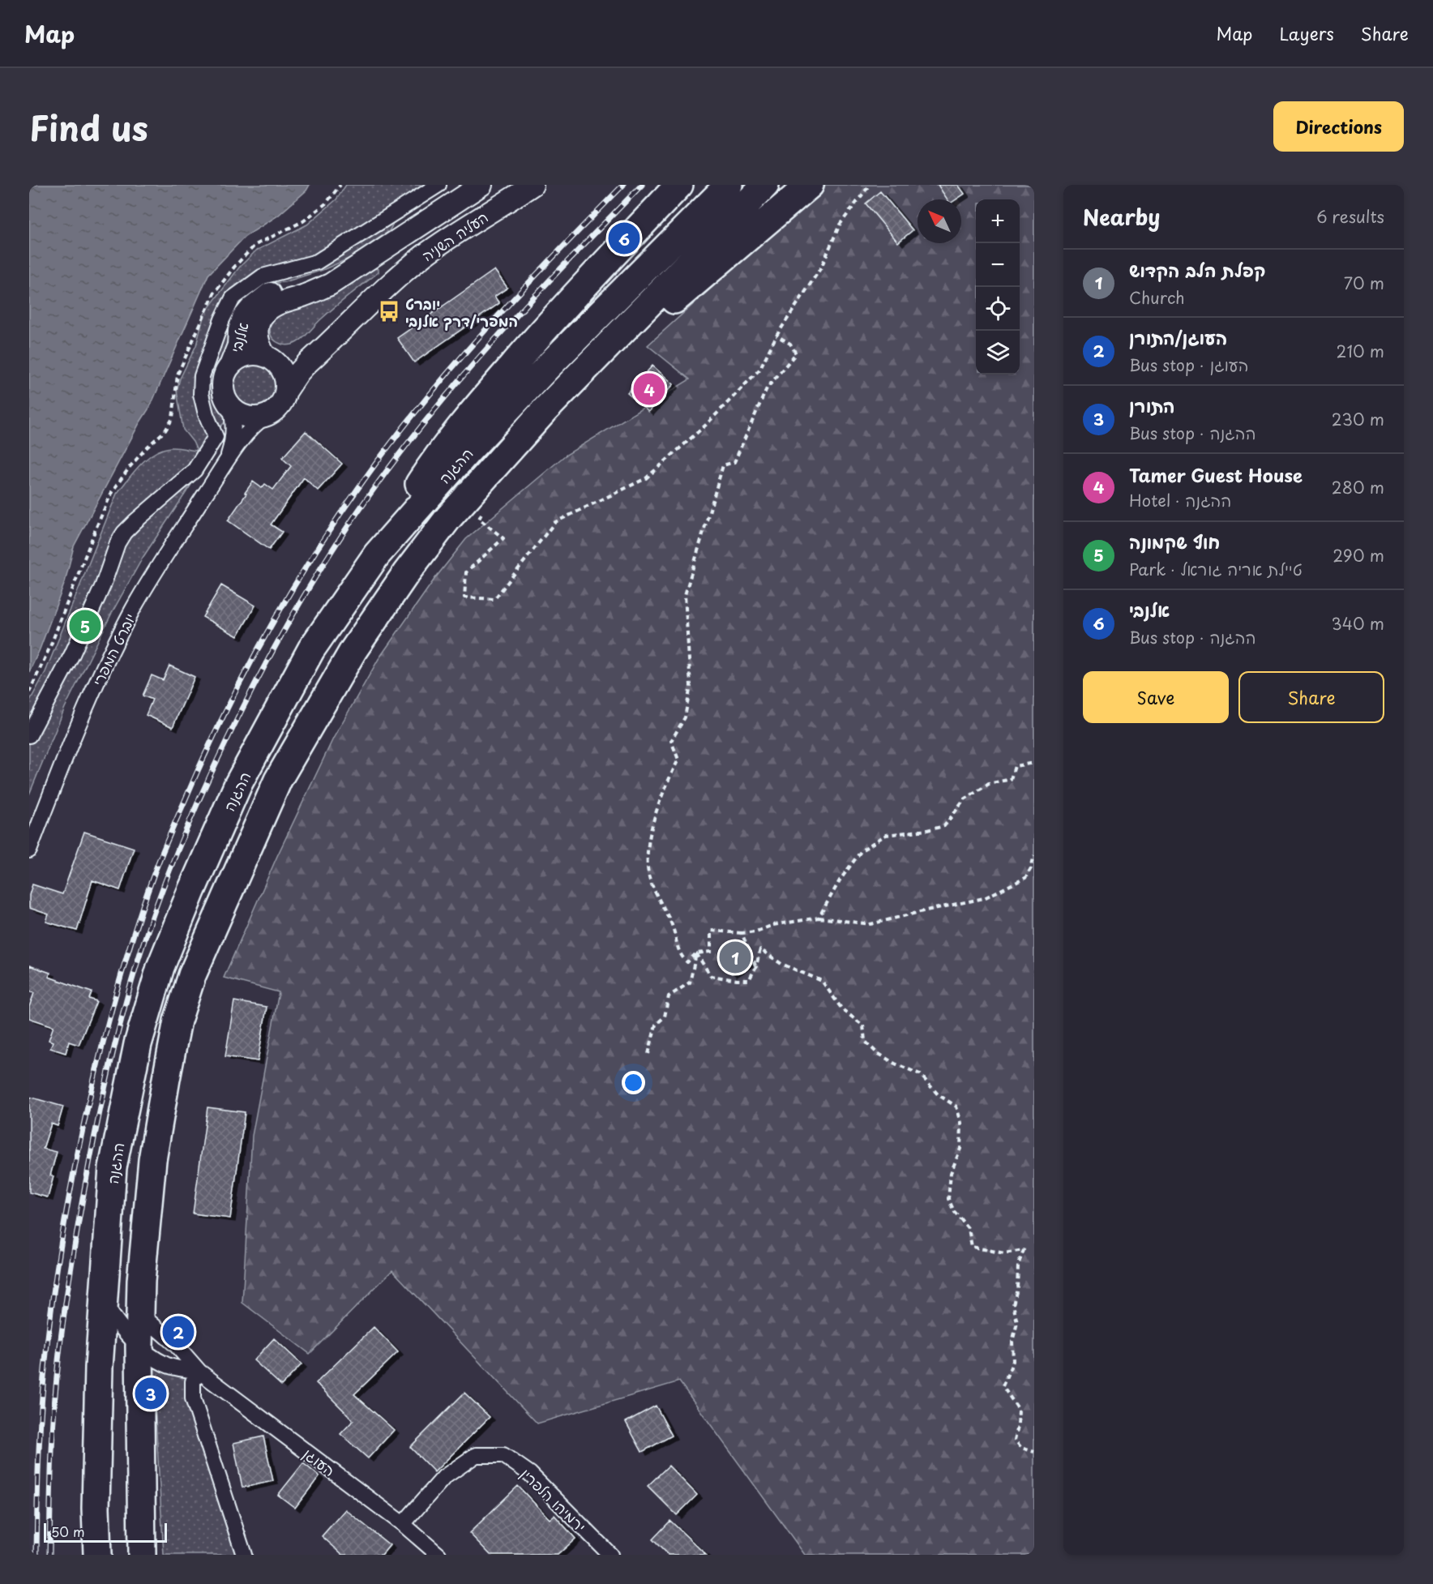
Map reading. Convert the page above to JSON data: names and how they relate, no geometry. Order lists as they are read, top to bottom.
{
  "streets": {
    "highway": ["ההגנה"],
    "street": [
      "העליה השניה",
      "אלנבי",
      "יוברט המפרי",
      "העוגן",
      "ירמיהו הלפרין"
    ]
  },
  "crossings": [
    ["העליה השניה", "אלנבי"],
    ["העליה השניה", "יוברט המפרי"],
    ["אלנבי", "יוברט המפרי"],
    ["ההגנה", "העוגן"],
    ["העוגן", "ירמיהו הלפרין"]
  ],
  "places": {
    "bus stop": ["יוברט המפרי/דרך אלנבי"]
  },
  "scale_bar": "50 m",
  "north": "top left",
  "page": {
    "header": "Map",
    "nav": ["Map", "Layers", "Share"],
    "title": "Find us",
    "buttons": [
      "Directions",
      ["Save", "Share"]
    ],
    "heading": ["Nearby", "6 results"],
    "map_buttons": ["+", "−"],
    "pins": [
      "6",
      "4",
      "5",
      "1",
      "2",
      "3"
    ],
    "list": [
      {
        "mark": "1",
        "name": "קפלת הלב הקדוש",
        "note": "Church",
        "value": "70 m"
      },
      {
        "mark": "2",
        "name": "העוגן/התורן",
        "note": "Bus stop · העוגן",
        "value": "210 m"
      },
      {
        "mark": "3",
        "name": "התורן",
        "note": "Bus stop · ההגנה",
        "value": "230 m"
      },
      {
        "mark": "4",
        "name": "Tamer Guest House",
        "note": "Hotel · ההגנה",
        "value": "280 m"
      },
      {
        "mark": "5",
        "name": "חוף שקמונה",
        "note": "Park · טיילת אריה גוראל",
        "value": "290 m"
      },
      {
        "mark": "6",
        "name": "אלנבי",
        "note": "Bus stop · ההגנה",
        "value": "340 m"
      }
    ],
    "scale": "50 m"
  }
}
